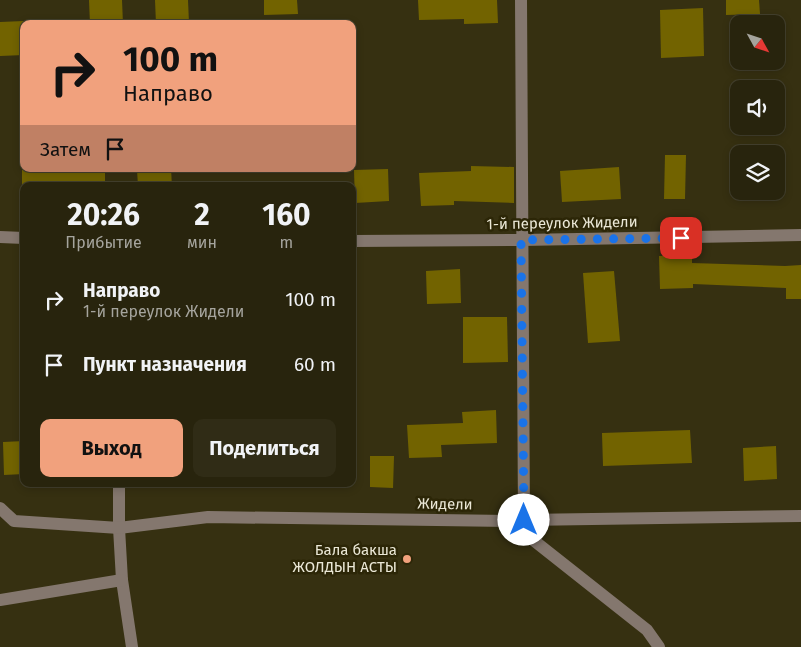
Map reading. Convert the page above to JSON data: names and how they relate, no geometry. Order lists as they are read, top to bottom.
{
  "streets": {
    "street": ["1-й переулок Жидели", "Жидели"]
  },
  "places": ["Бала бакша ЖОЛДЫН АСТЫ"],
  "north": "bottom right",
  "page": {
    "turn": ["100 m", "Направо"],
    "then": "Затем",
    "eta": [
      "20:26",
      "Прибытие",
      "2",
      "мин",
      "160",
      "m"
    ],
    "list": [
      {
        "name": "Направо",
        "note": "1-й переулок Жидели",
        "value": "100 m"
      },
      {
        "name": "Пункт назначения",
        "value": "60 m"
      }
    ],
    "buttons": ["Выход", "Поделиться"]
  }
}
